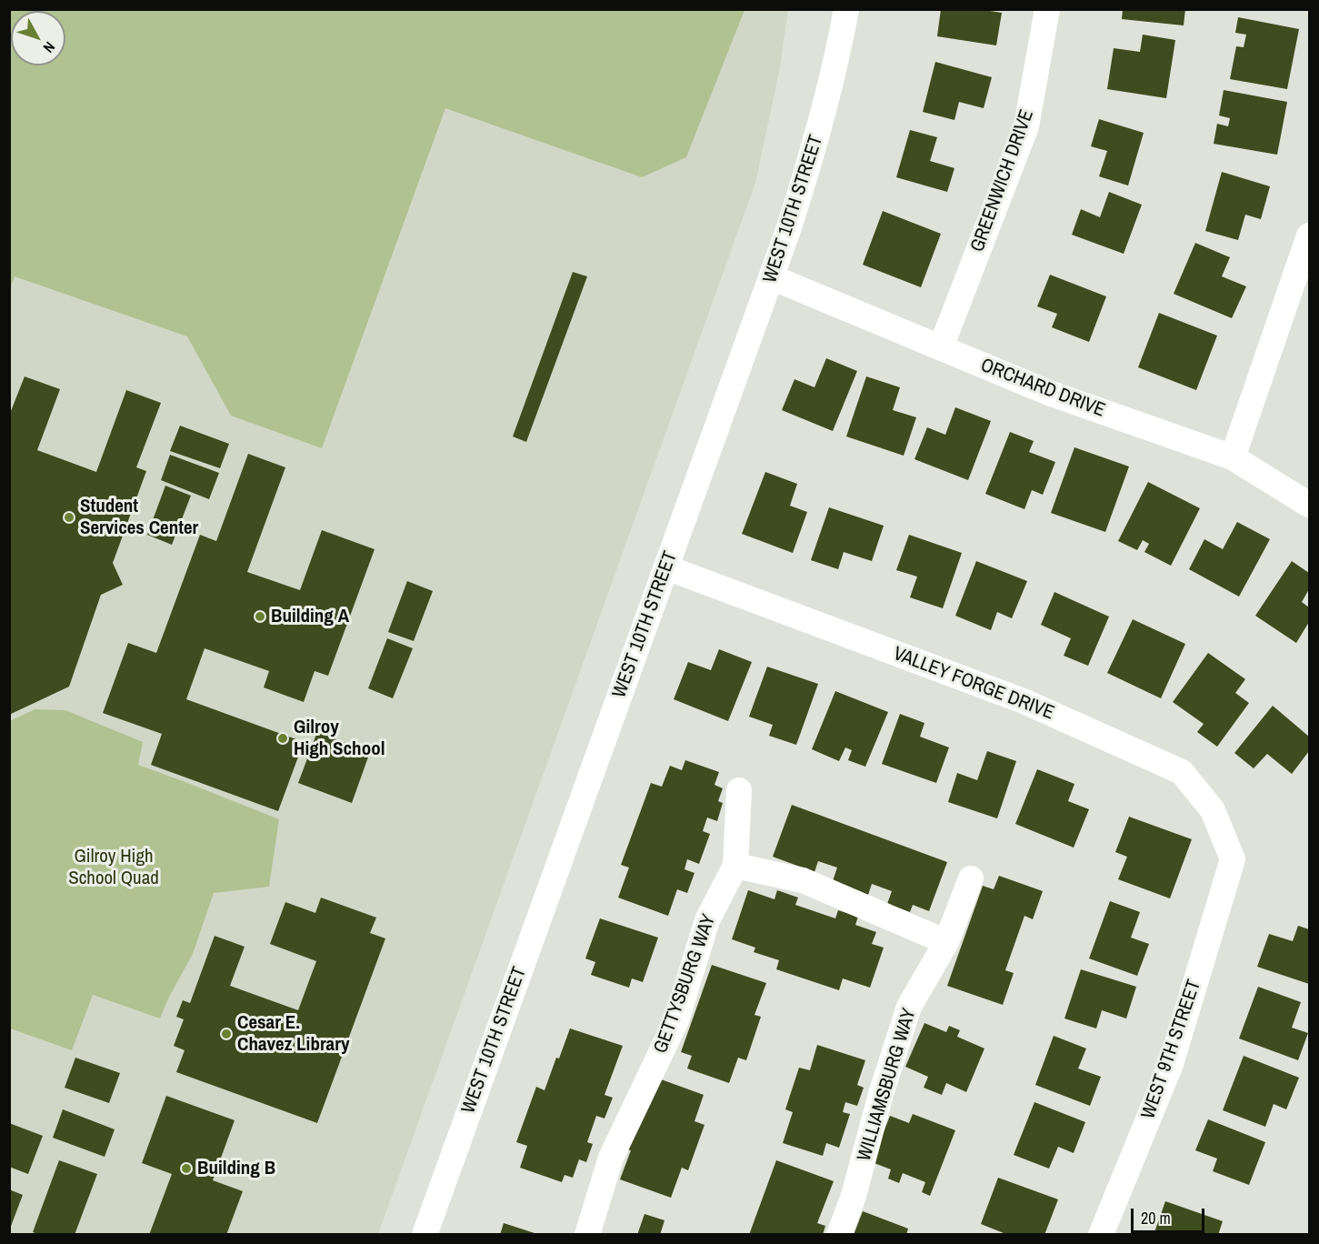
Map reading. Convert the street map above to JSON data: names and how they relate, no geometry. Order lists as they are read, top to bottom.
{
  "streets": {
    "street": [
      "GREENWICH DRIVE",
      "WEST 10TH STREET",
      "ORCHARD DRIVE",
      "VALLEY FORGE DRIVE",
      "GETTYSBURG WAY",
      "WEST 9TH STREET",
      "WILLIAMSBURG WAY"
    ]
  },
  "crossings": [
    ["GREENWICH DRIVE", "ORCHARD DRIVE"],
    ["WEST 10TH STREET", "ORCHARD DRIVE"],
    ["WEST 10TH STREET", "VALLEY FORGE DRIVE"],
    ["VALLEY FORGE DRIVE", "WEST 9TH STREET"]
  ],
  "parks": ["Gilroy High School Quad"],
  "places": [
    "Student Services Center",
    "Building A",
    "Gilroy High School",
    "Cesar E. Chavez Library",
    "Building B"
  ],
  "scale_bar": "20 m",
  "north": "bottom right"
}
